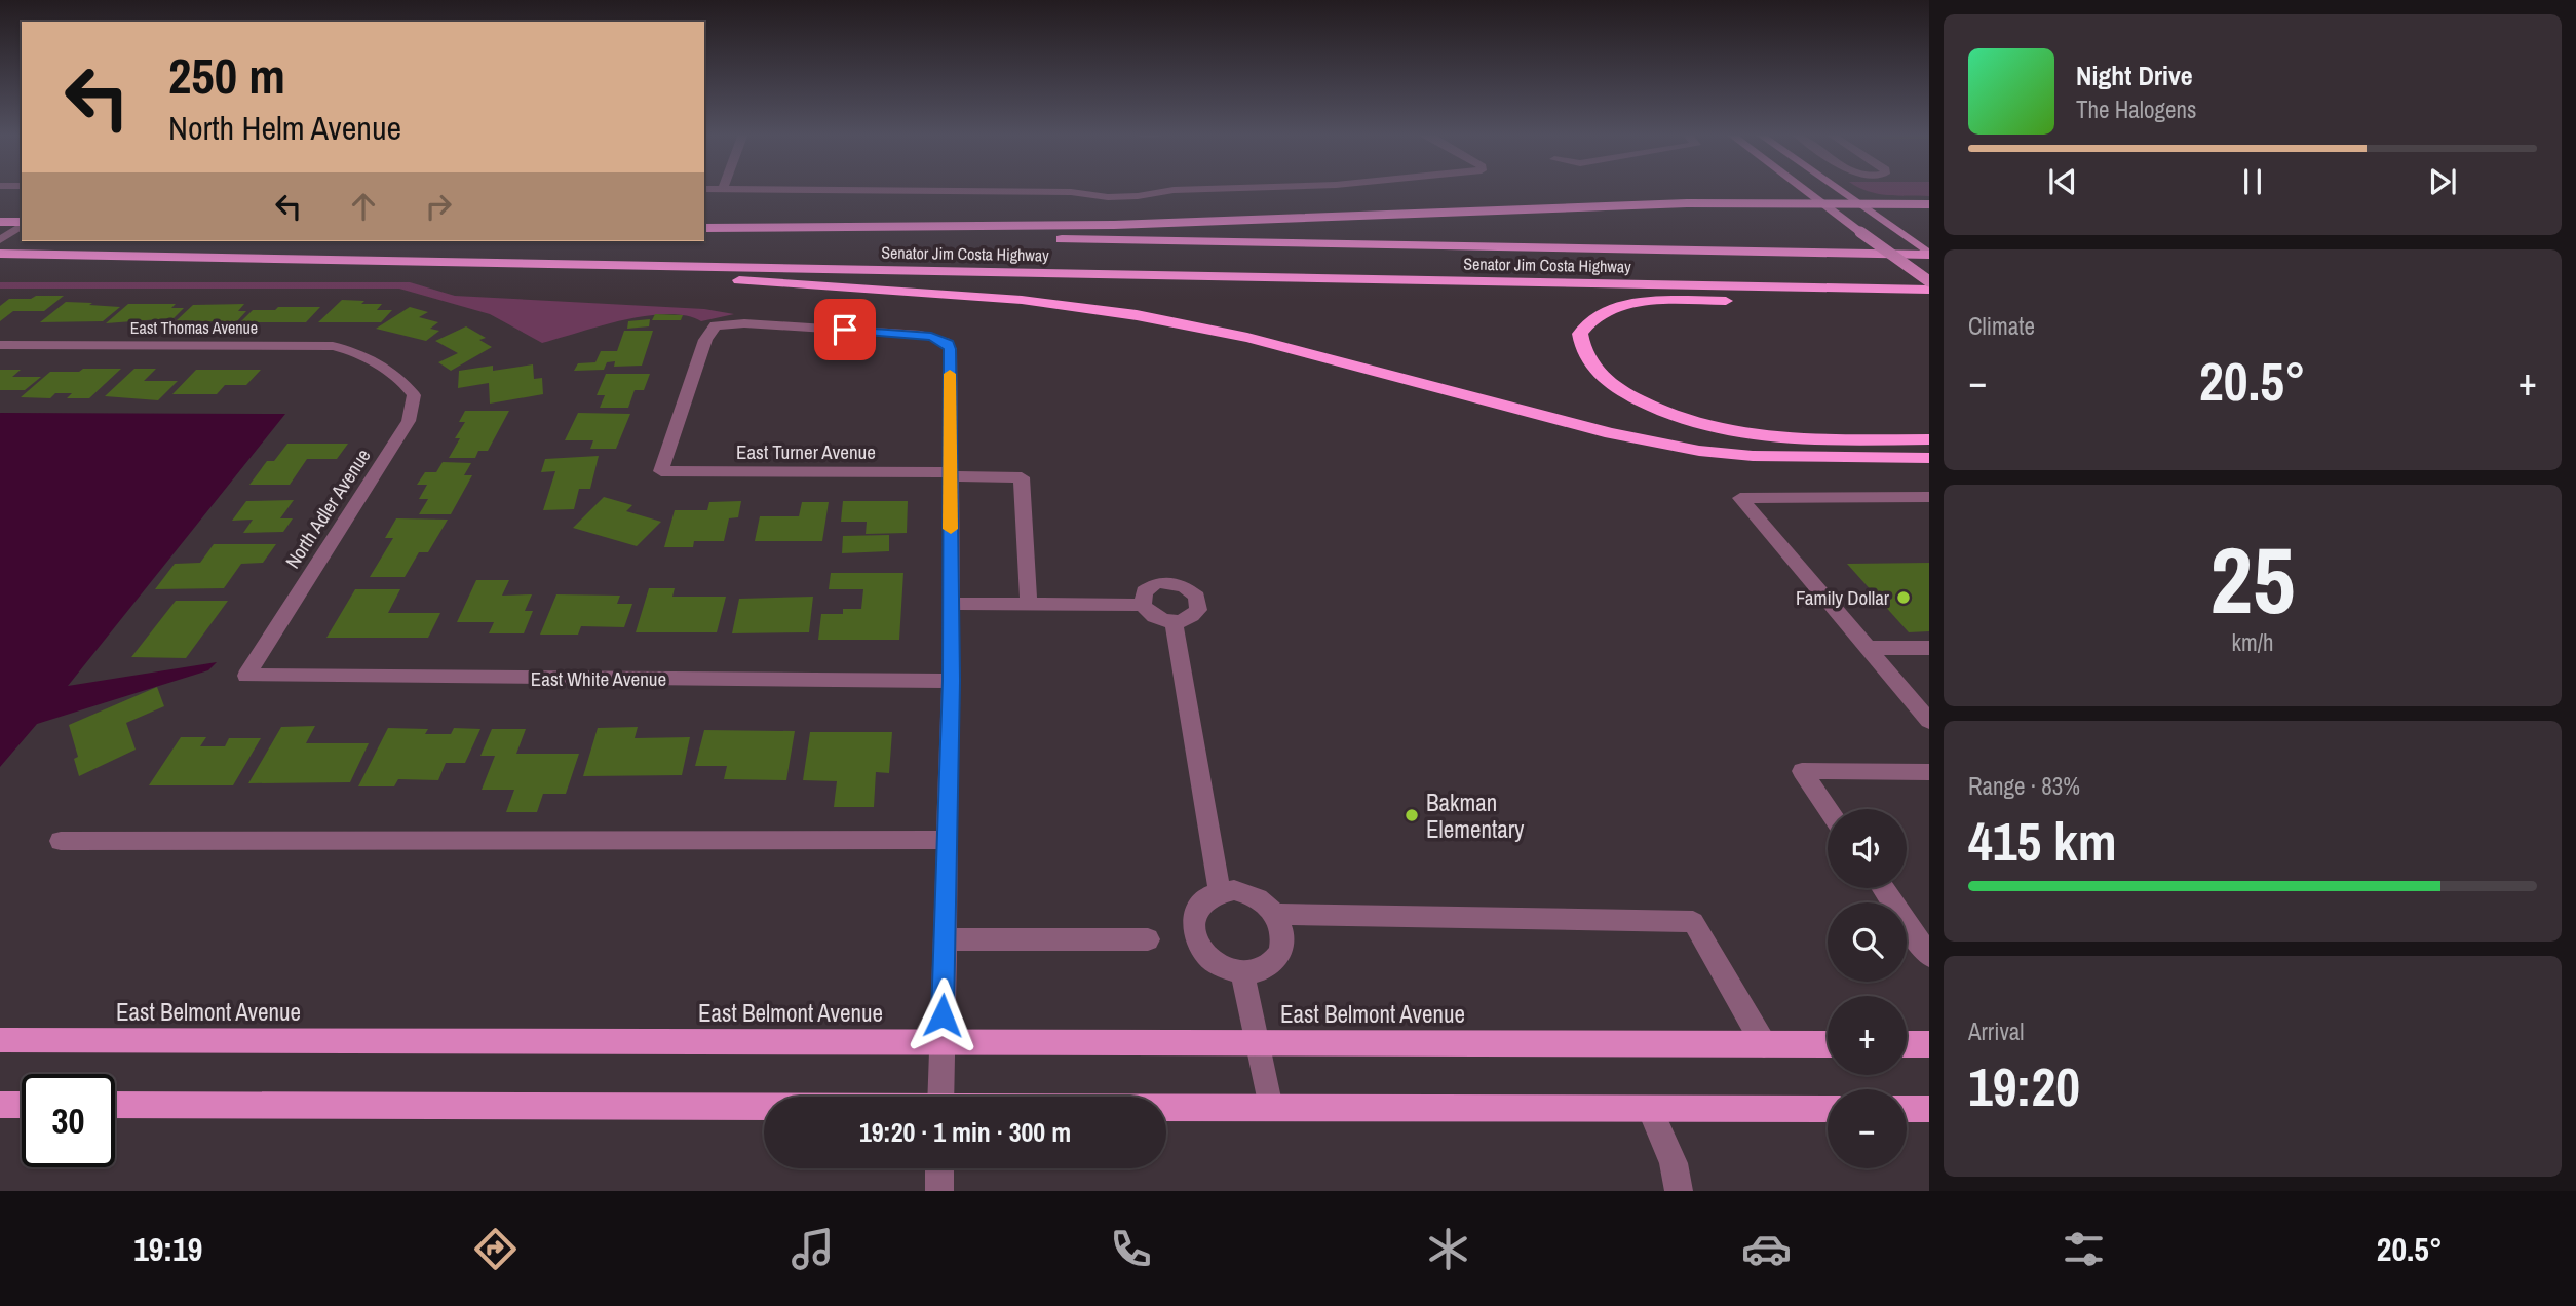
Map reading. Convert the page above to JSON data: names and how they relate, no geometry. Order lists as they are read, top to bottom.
{
  "streets": {
    "highway": ["Senator Jim Costa Highway"],
    "main road": ["East Belmont Avenue"],
    "street": [
      "East Thomas Avenue",
      "East Turner Avenue",
      "North Adler Avenue",
      "East White Avenue"
    ]
  },
  "crossings": [
    ["East Thomas Avenue", "North Adler Avenue"],
    ["North Adler Avenue", "East White Avenue"]
  ],
  "places": ["Family Dollar", "Bakman Elementary"],
  "page": {
    "turn": ["250 m", "North Helm Avenue"],
    "song": ["Night Drive", "The Halogens"],
    "tile": [
      "Climate",
      ["25", "km/h"],
      ["Range · 83%", "415 km"],
      ["Arrival", "19:20"]
    ],
    "heat": ["−", "20.5°", "+"],
    "map_buttons": ["+", "−"],
    "limit": "30",
    "trip": "19:20 · 1 min · 300 m",
    "tabs": ["19:19", "20.5°"]
  }
}
